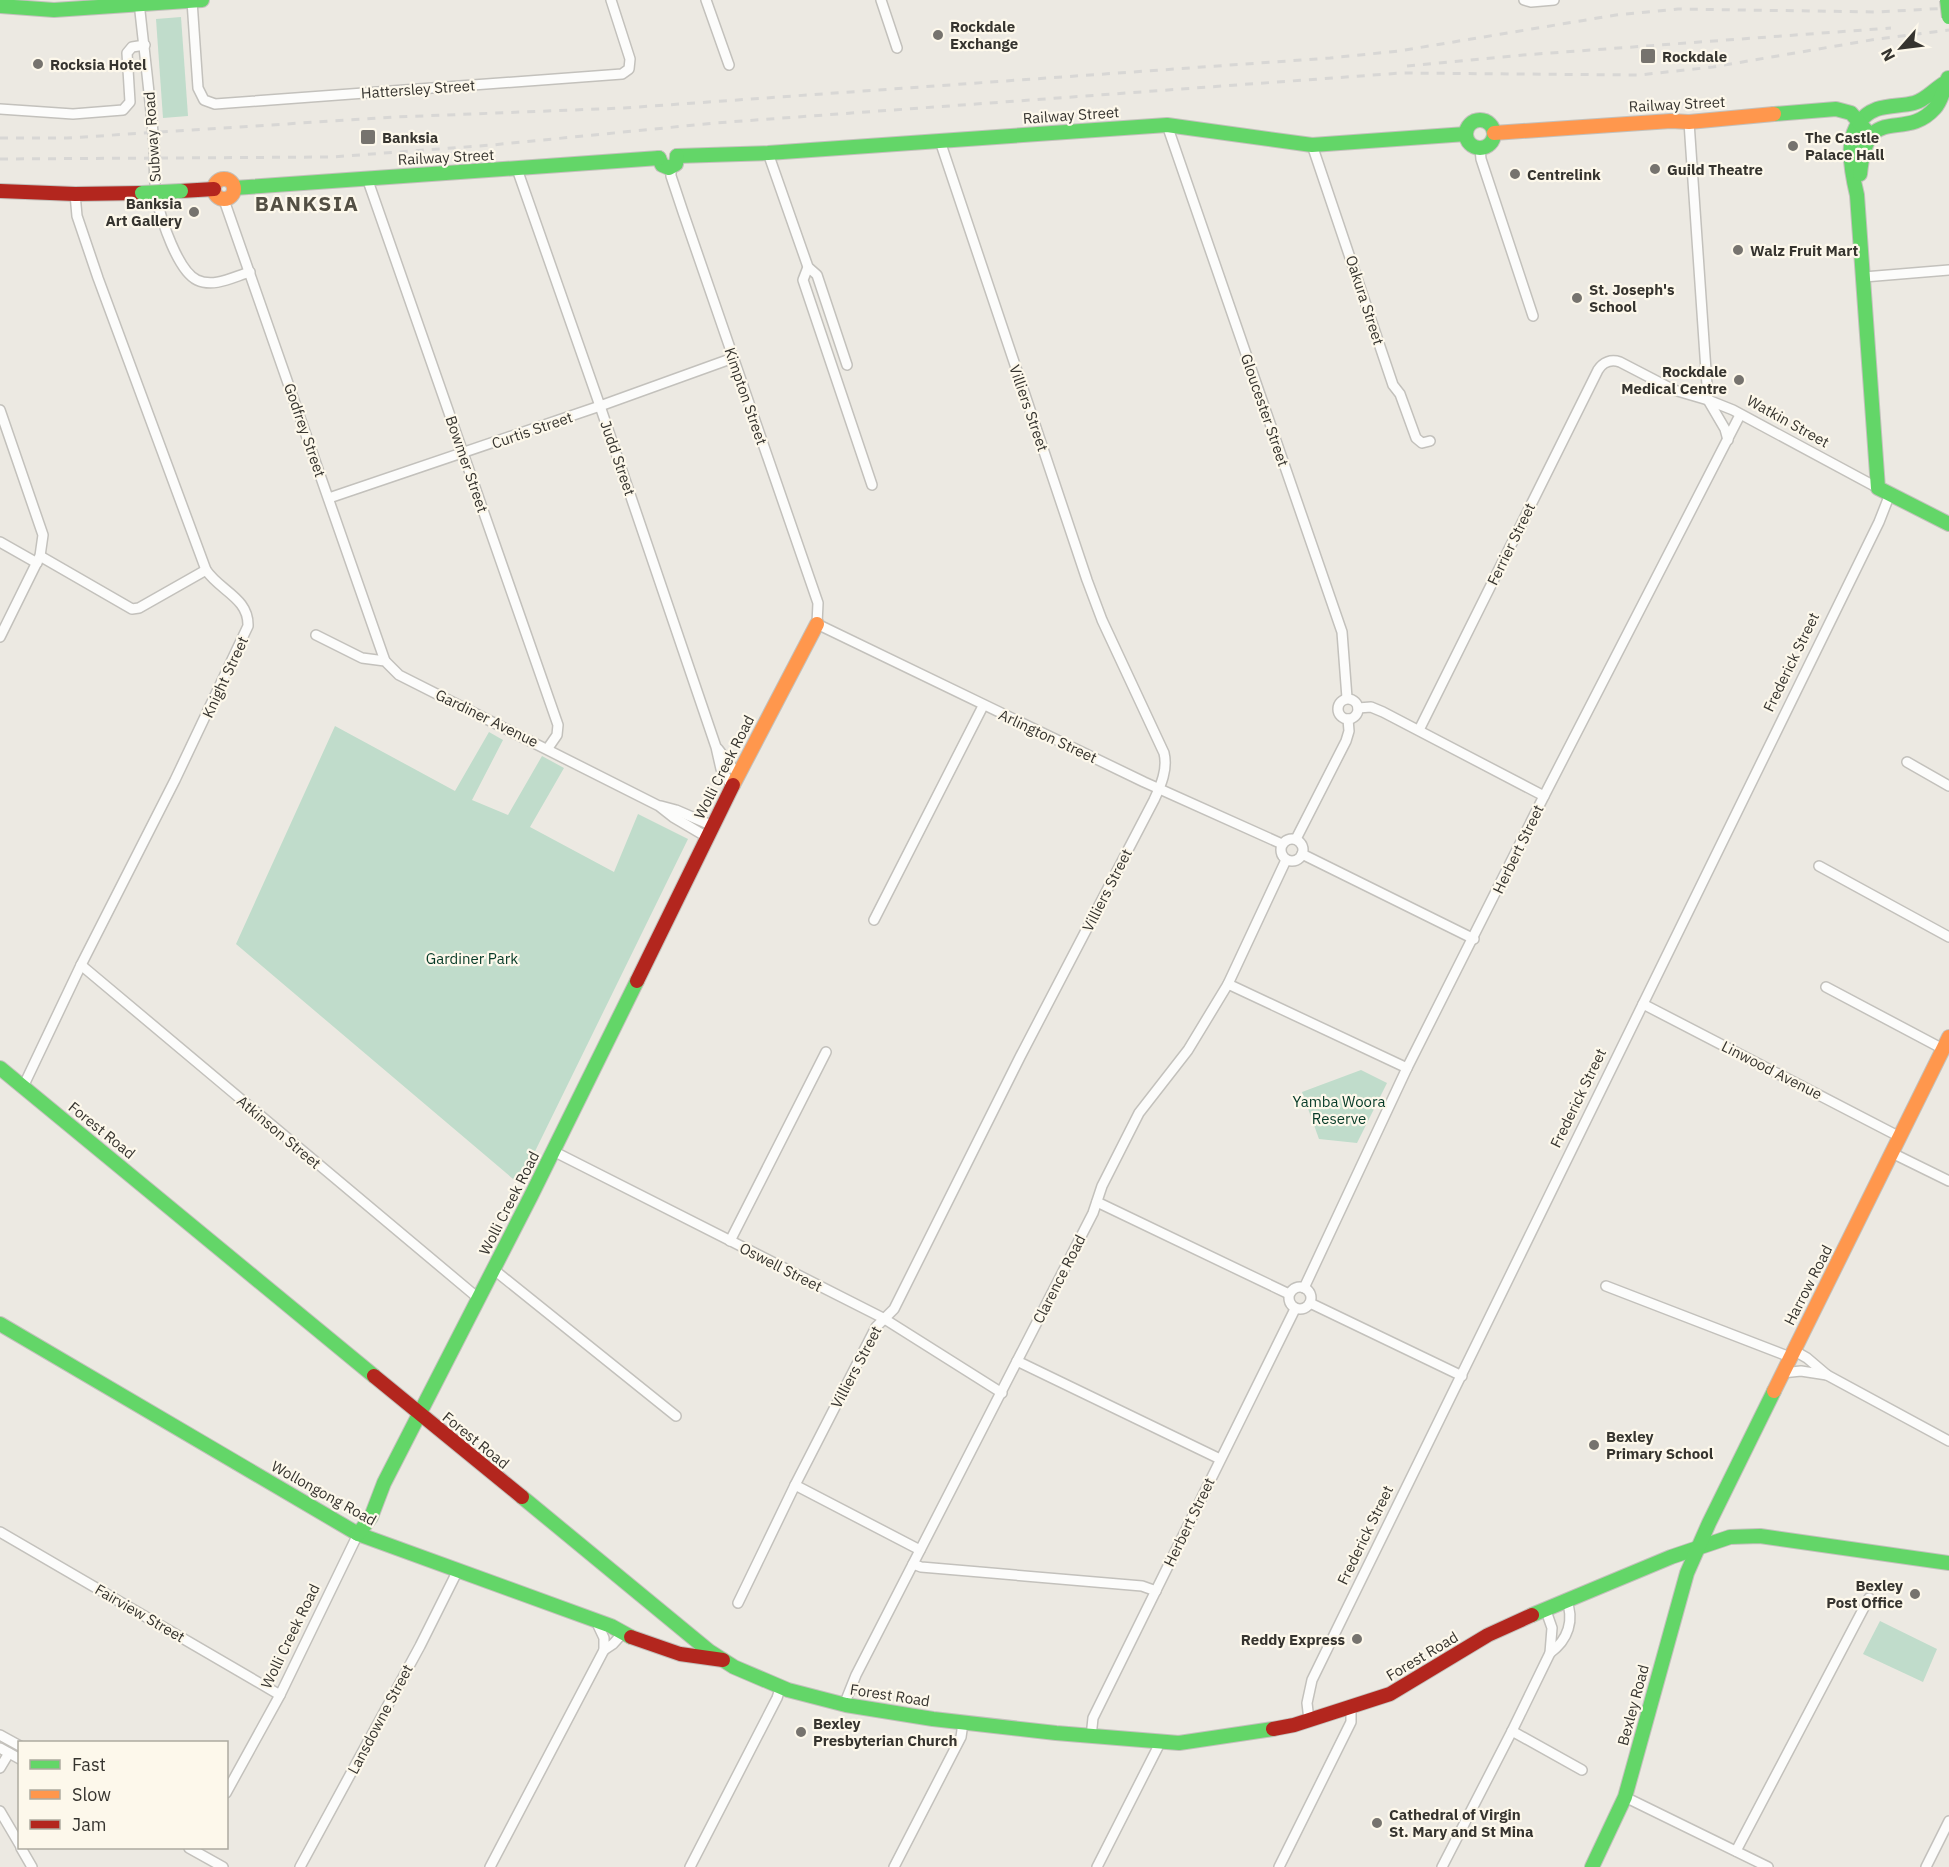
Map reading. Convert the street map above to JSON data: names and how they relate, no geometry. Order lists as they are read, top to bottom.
{
  "streets": {
    "main road": [
      "Railway Street",
      "Watkin Street",
      "Frederick Street",
      "Wolli Creek Road",
      "Forest Road",
      "Harrow Road",
      "Wollongong Road",
      "Bexley Road"
    ],
    "street": [
      "Hattersley Street",
      "Subway Road",
      "Oakura Street",
      "Kimpton Street",
      "Villiers Street",
      "Gloucester Street",
      "Godfrey Street",
      "Curtis Street",
      "Judd Street",
      "Bowmer Street",
      "Ferrier Street",
      "Knight Street",
      "Gardiner Avenue",
      "Arlington Street",
      "Herbert Street",
      "Linwood Avenue",
      "Atkinson Street",
      "Oswell Street",
      "Clarence Road",
      "Fairview Street",
      "Lansdowne Street"
    ]
  },
  "crossings": [
    ["Railway Street", "Oakura Street"],
    ["Railway Street", "Kimpton Street"],
    ["Railway Street", "Villiers Street"],
    ["Railway Street", "Gloucester Street"],
    ["Railway Street", "Godfrey Street"],
    ["Railway Street", "Judd Street"],
    ["Railway Street", "Bowmer Street"],
    ["Railway Street", "Frederick Street"],
    ["Subway Road", "Godfrey Street"],
    ["Kimpton Street", "Curtis Street"],
    ["Kimpton Street", "Arlington Street"],
    ["Kimpton Street", "Wolli Creek Road"],
    ["Villiers Street", "Arlington Street"],
    ["Villiers Street", "Oswell Street"],
    ["Watkin Street", "Ferrier Street"],
    ["Watkin Street", "Frederick Street"],
    ["Watkin Street", "Herbert Street"],
    ["Godfrey Street", "Curtis Street"],
    ["Godfrey Street", "Gardiner Avenue"],
    ["Curtis Street", "Judd Street"],
    ["Curtis Street", "Bowmer Street"],
    ["Judd Street", "Wolli Creek Road"],
    ["Bowmer Street", "Gardiner Avenue"],
    ["Frederick Street", "Linwood Avenue"],
    ["Frederick Street", "Forest Road"],
    ["Knight Street", "Forest Road"],
    ["Knight Street", "Atkinson Street"],
    ["Gardiner Avenue", "Wolli Creek Road"],
    ["Arlington Street", "Wolli Creek Road"],
    ["Arlington Street", "Clarence Road"],
    ["Wolli Creek Road", "Forest Road"],
    ["Wolli Creek Road", "Atkinson Street"],
    ["Wolli Creek Road", "Oswell Street"],
    ["Wolli Creek Road", "Wollongong Road"],
    ["Wolli Creek Road", "Fairview Street"],
    ["Herbert Street", "Forest Road"],
    ["Linwood Avenue", "Harrow Road"],
    ["Forest Road", "Clarence Road"],
    ["Forest Road", "Harrow Road"],
    ["Forest Road", "Wollongong Road"],
    ["Forest Road", "Bexley Road"],
    ["Oswell Street", "Clarence Road"],
    ["Harrow Road", "Bexley Road"],
    ["Wollongong Road", "Lansdowne Street"]
  ],
  "districts": ["BANKSIA"],
  "parks": ["Gardiner Park", "Yamba Woora Reserve"],
  "places": {
    "other": [
      "Rockdale Exchange",
      "Rocksia Hotel",
      "The Castle Palace Hall",
      "Guild Theatre",
      "Centrelink",
      "Banksia Art Gallery",
      "Walz Fruit Mart",
      "St. Joseph's School",
      "Rockdale Medical Centre",
      "Bexley Primary School",
      "Bexley Post Office",
      "Reddy Express",
      "Bexley Presbyterian Church",
      "Cathedral of Virgin St. Mary and St Mina"
    ],
    "transit": ["Rockdale", "Banksia"]
  },
  "legend": ["Fast", "Slow", "Jam"],
  "north": "bottom left"
}
